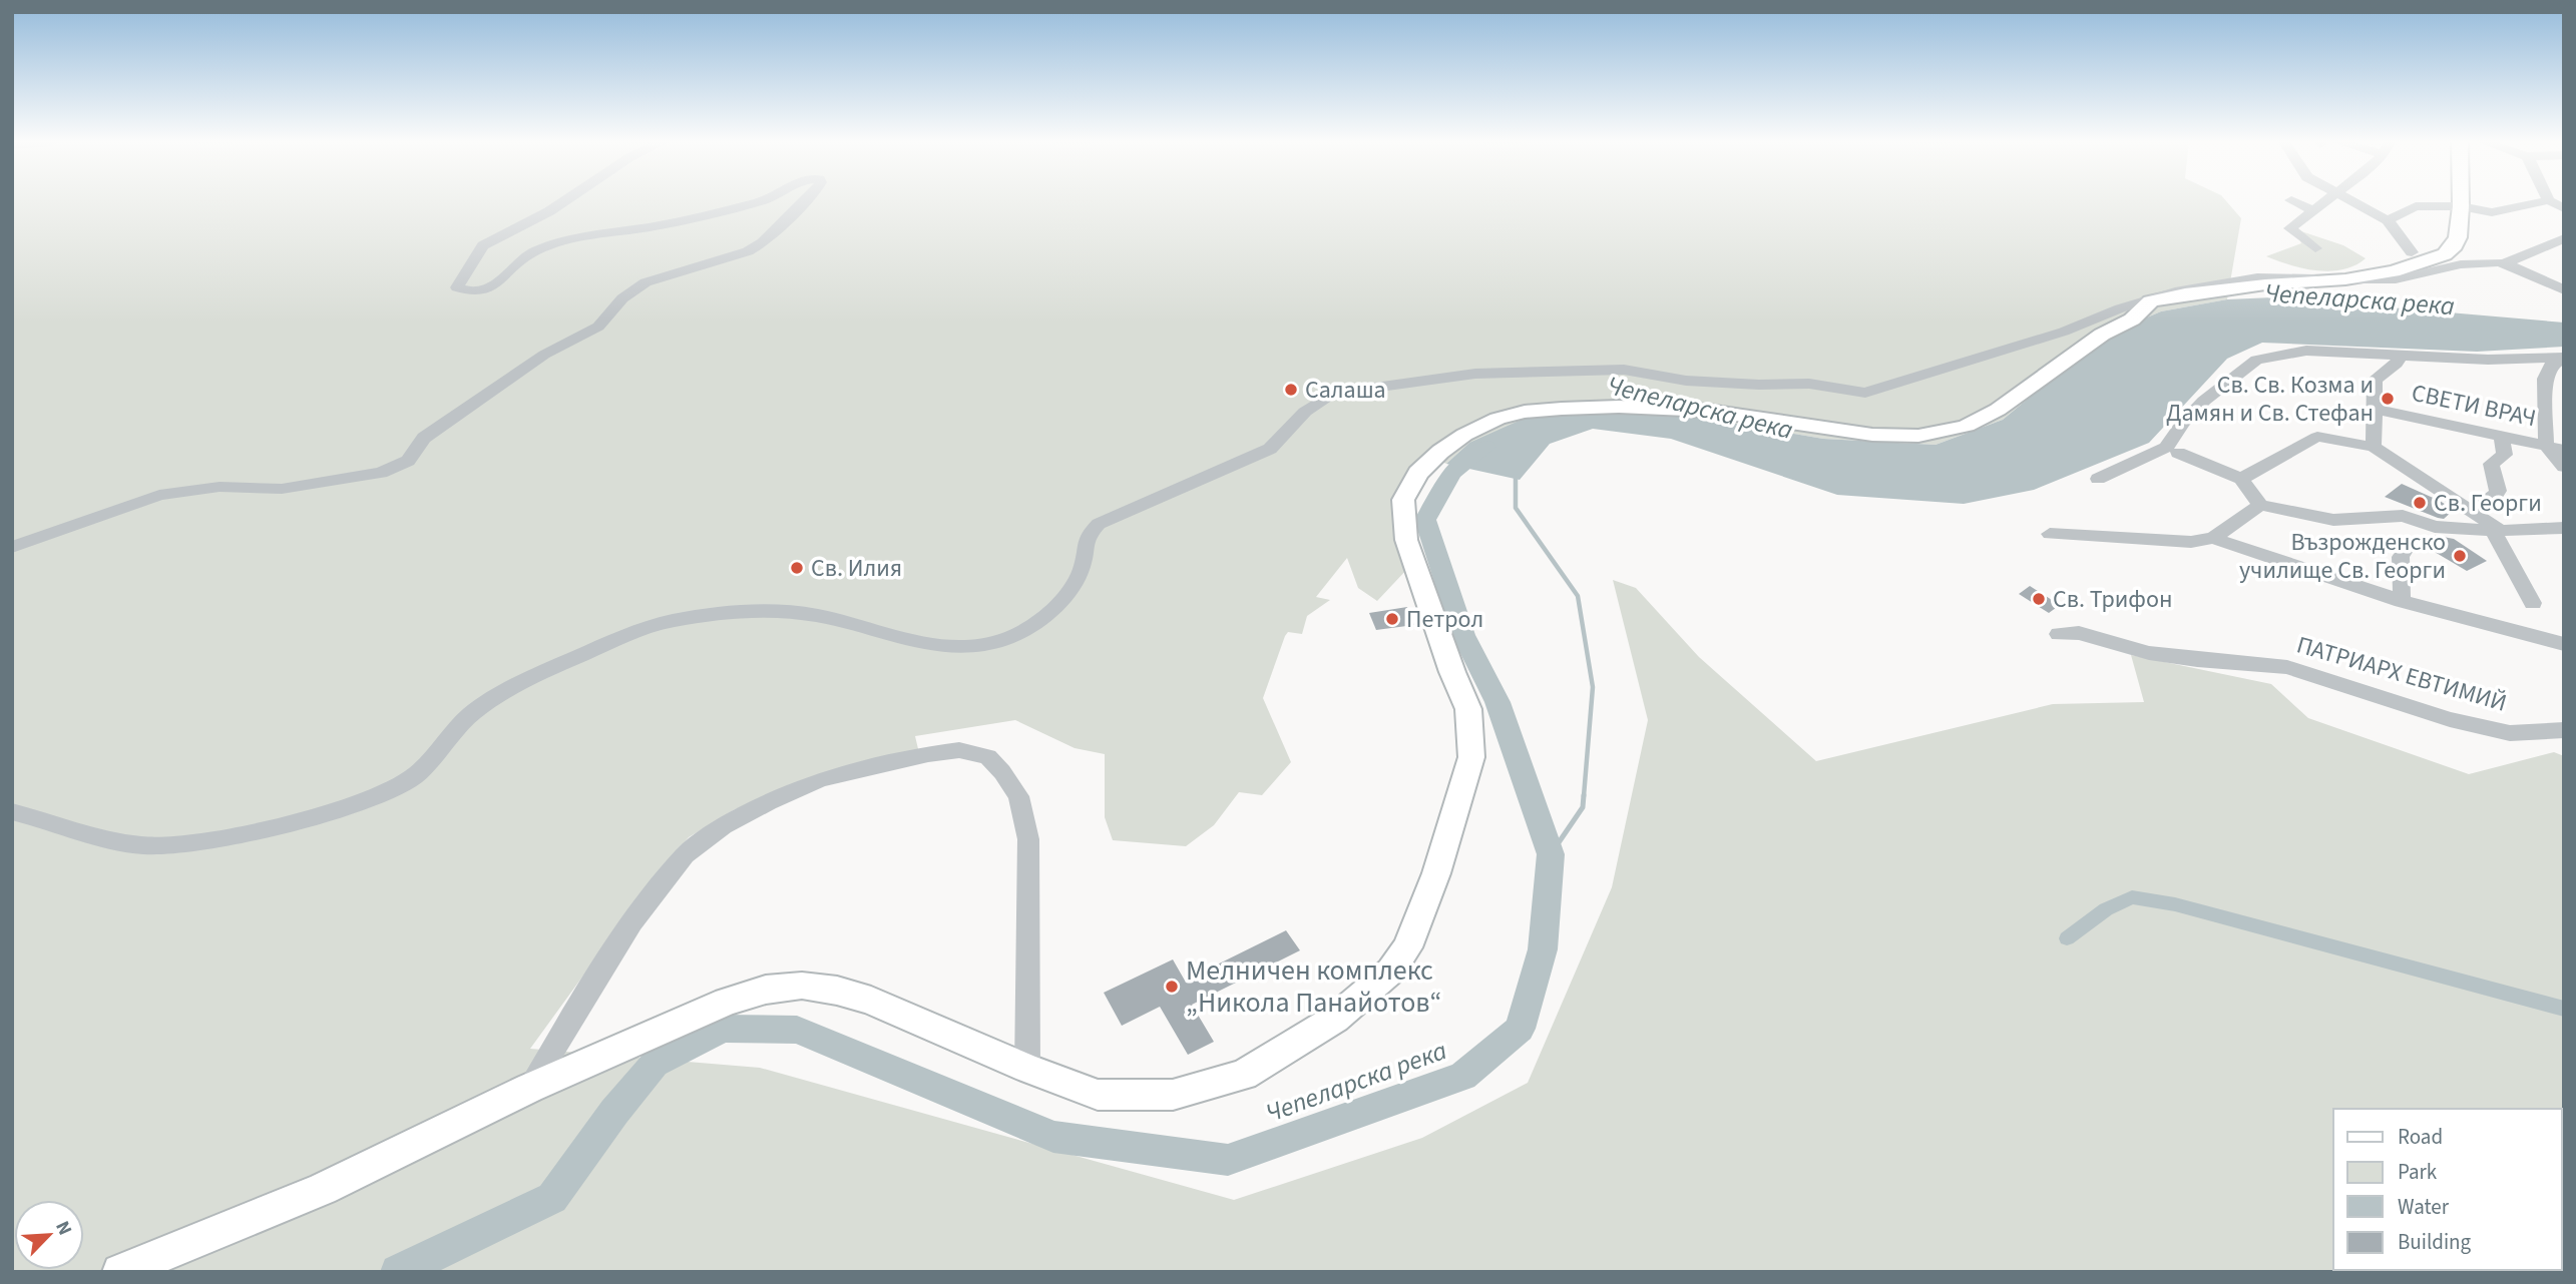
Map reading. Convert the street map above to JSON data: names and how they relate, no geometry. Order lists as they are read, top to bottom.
{
  "streets": {
    "street": ["СВЕТИ ВРАЧ", "ПАТРИАРХ ЕВТИМИЙ"]
  },
  "water": ["Чепеларска река"],
  "places": [
    "Салаша",
    "Св. Св. Козма и Дамян и Св. Стефан",
    "Св. Георги",
    "Възрожденско училище Св. Георги",
    "Св. Илия",
    "Св. Трифон",
    "Петрол",
    "Мелничен комплекс „Никола Панайотов“"
  ],
  "legend": [
    "Road",
    "Park",
    "Water",
    "Building"
  ],
  "north": "top right"
}
